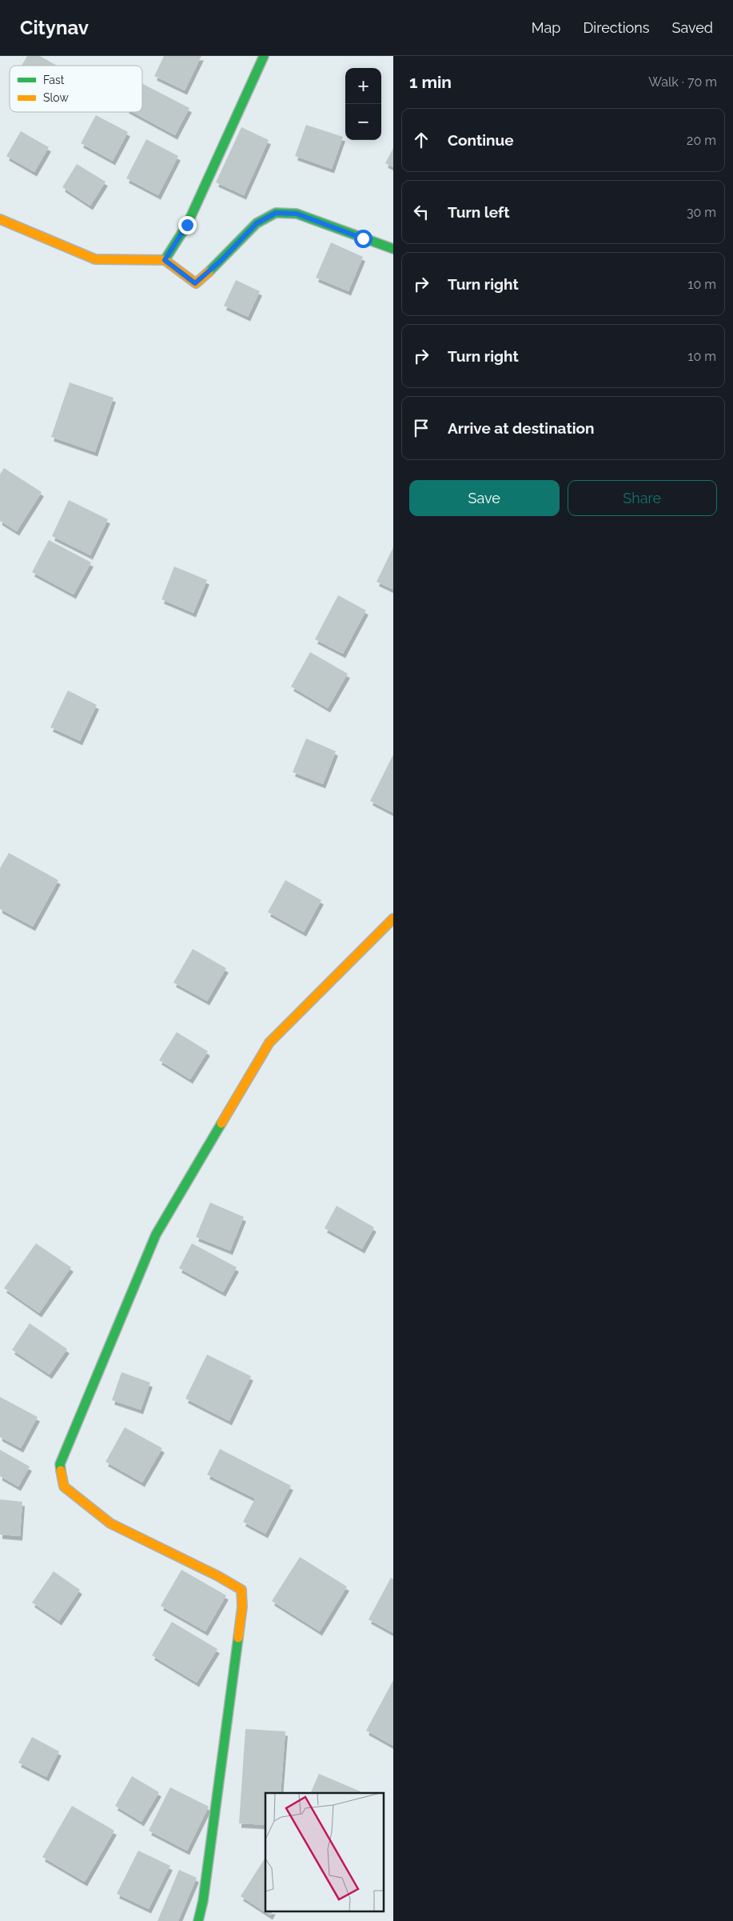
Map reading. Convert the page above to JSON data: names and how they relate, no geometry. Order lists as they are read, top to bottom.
{
  "legend": ["Fast", "Slow"],
  "page": {
    "header": "Citynav",
    "nav": ["Map", "Directions", "Saved"],
    "heading": ["1 min", "Walk · 70 m"],
    "map_buttons": ["+", "−"],
    "list": [
      ["Continue", "20 m"],
      ["Turn left", "30 m"],
      ["Turn right", "10 m"],
      ["Turn right", "10 m"],
      "Arrive at destination"
    ],
    "buttons": ["Save", "Share"]
  }
}
